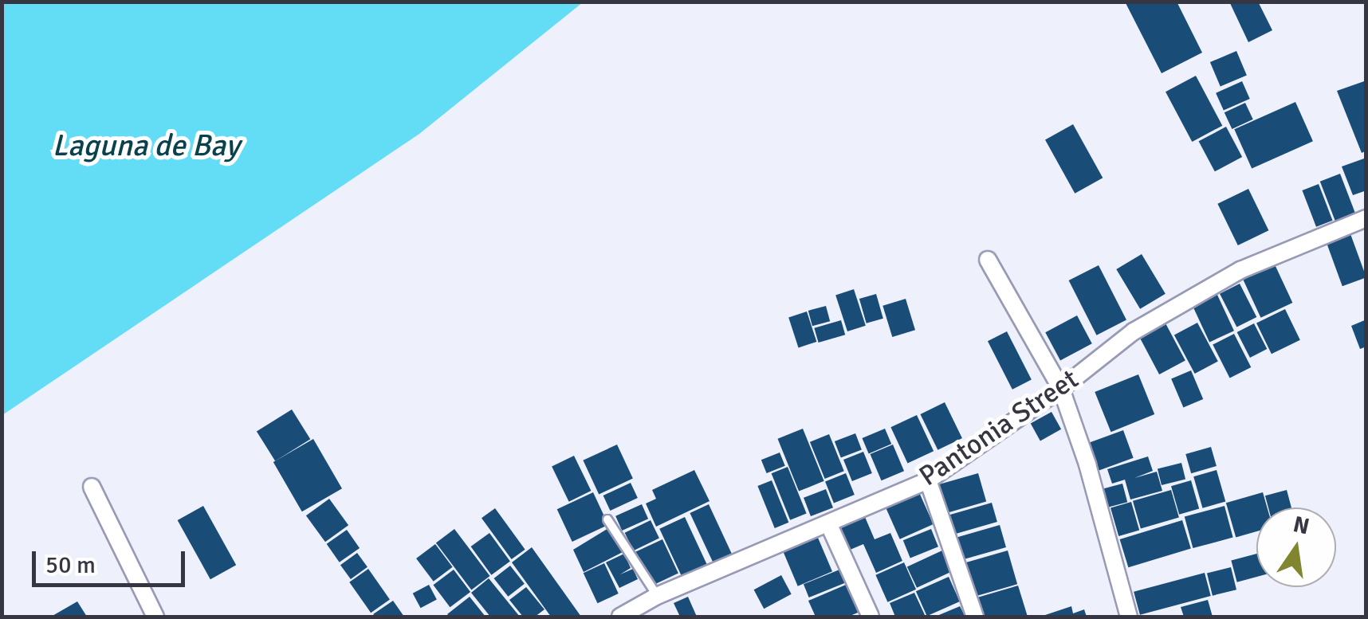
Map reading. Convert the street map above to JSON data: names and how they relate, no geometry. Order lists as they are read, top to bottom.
{
  "streets": {
    "street": ["Pantonia Street"]
  },
  "water": ["Laguna de Bay"],
  "scale_bar": "50 m",
  "north": "top"
}
